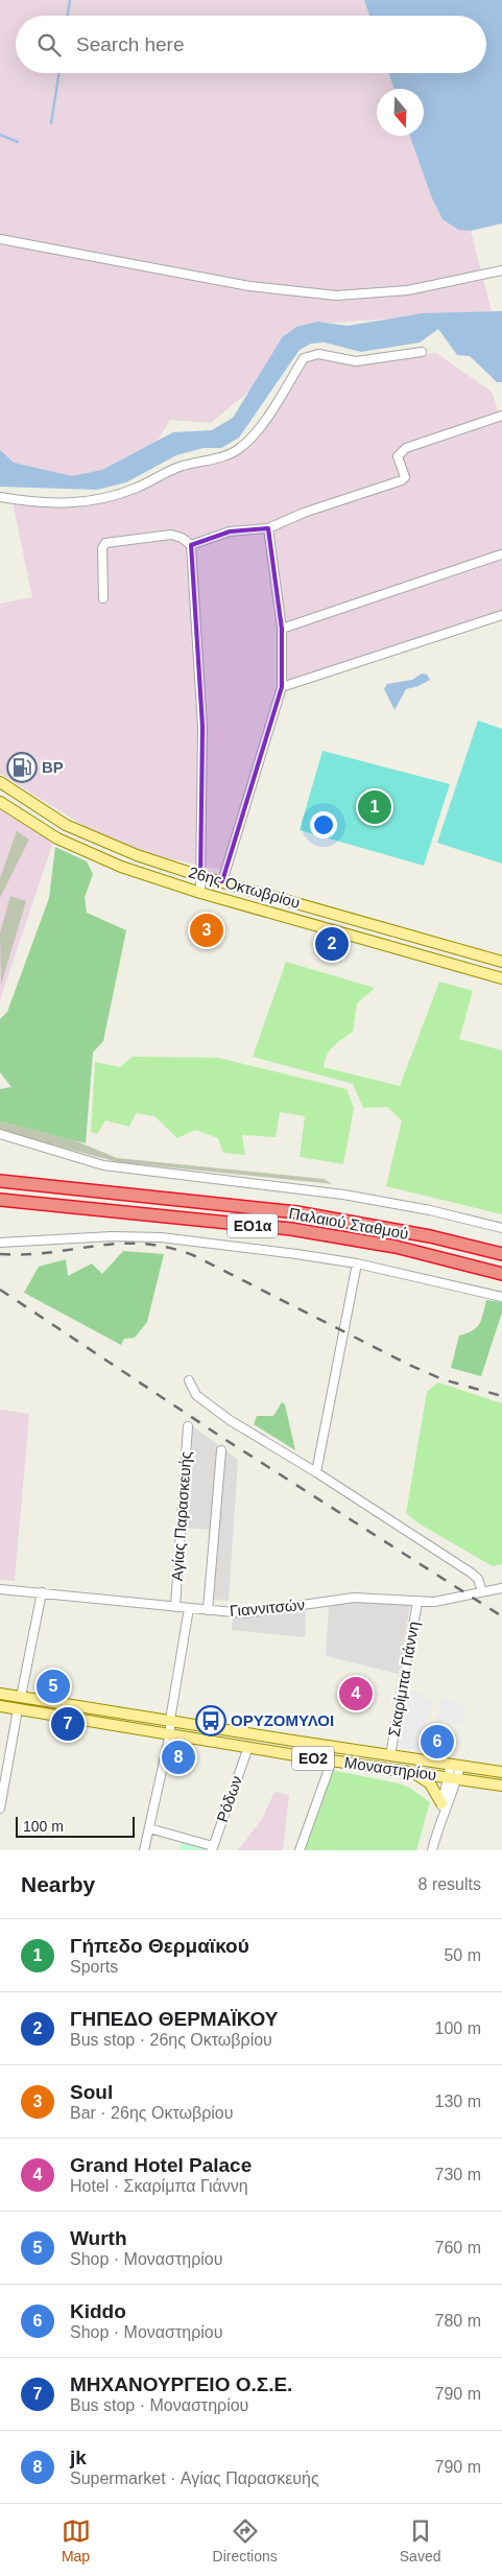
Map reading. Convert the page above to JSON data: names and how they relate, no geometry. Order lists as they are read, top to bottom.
{
  "streets": {
    "highway": ["Παλαιού Σταθμού", "ΕΟ1α"],
    "main road": ["26ης Οκτωβρίου", "ΕΟ2", "Μοναστηρίου"],
    "street": [
      "Αγίας Παρασκευής",
      "Γιαννιτσών",
      "Σκαρίμπα Γιάννη",
      "Ρόδων"
    ]
  },
  "crossings": [
    ["Αγίας Παρασκευής", "Γιαννιτσών"],
    ["Γιαννιτσών", "Σκαρίμπα Γιάννη"],
    ["Σκαρίμπα Γιάννη", "Μοναστηρίου"],
    ["Μοναστηρίου", "Ρόδων"]
  ],
  "places": {
    "fuel station": ["BP"],
    "bus stop": ["ΟΡΥΖΟΜΥΛΟΙ"]
  },
  "scale_bar": "100 m",
  "north": "bottom",
  "page": {
    "search": "Search here",
    "pins": [
      "1",
      "3",
      "2",
      "5",
      "4",
      "7",
      "6",
      "8"
    ],
    "scale": "100 m",
    "heading": ["Nearby", "8 results"],
    "list": [
      {
        "mark": "1",
        "name": "Γήπεδο Θερμαϊκού",
        "note": "Sports",
        "value": "50 m"
      },
      {
        "mark": "2",
        "name": "ΓΗΠΕΔΟ ΘΕΡΜΑΪΚΟΥ",
        "note": "Bus stop · 26ης Οκτωβρίου",
        "value": "100 m"
      },
      {
        "mark": "3",
        "name": "Soul",
        "note": "Bar · 26ης Οκτωβρίου",
        "value": "130 m"
      },
      {
        "mark": "4",
        "name": "Grand Hotel Palace",
        "note": "Hotel · Σκαρίμπα Γιάννη",
        "value": "730 m"
      },
      {
        "mark": "5",
        "name": "Wurth",
        "note": "Shop · Μοναστηρίου",
        "value": "760 m"
      },
      {
        "mark": "6",
        "name": "Kiddo",
        "note": "Shop · Μοναστηρίου",
        "value": "780 m"
      },
      {
        "mark": "7",
        "name": "ΜΗΧΑΝΟΥΡΓΕΙΟ Ο.Σ.Ε.",
        "note": "Bus stop · Μοναστηρίου",
        "value": "790 m"
      },
      {
        "mark": "8",
        "name": "jk",
        "note": "Supermarket · Αγίας Παρασκευής",
        "value": "790 m"
      }
    ],
    "nav": ["Map", "Directions", "Saved"]
  }
}
